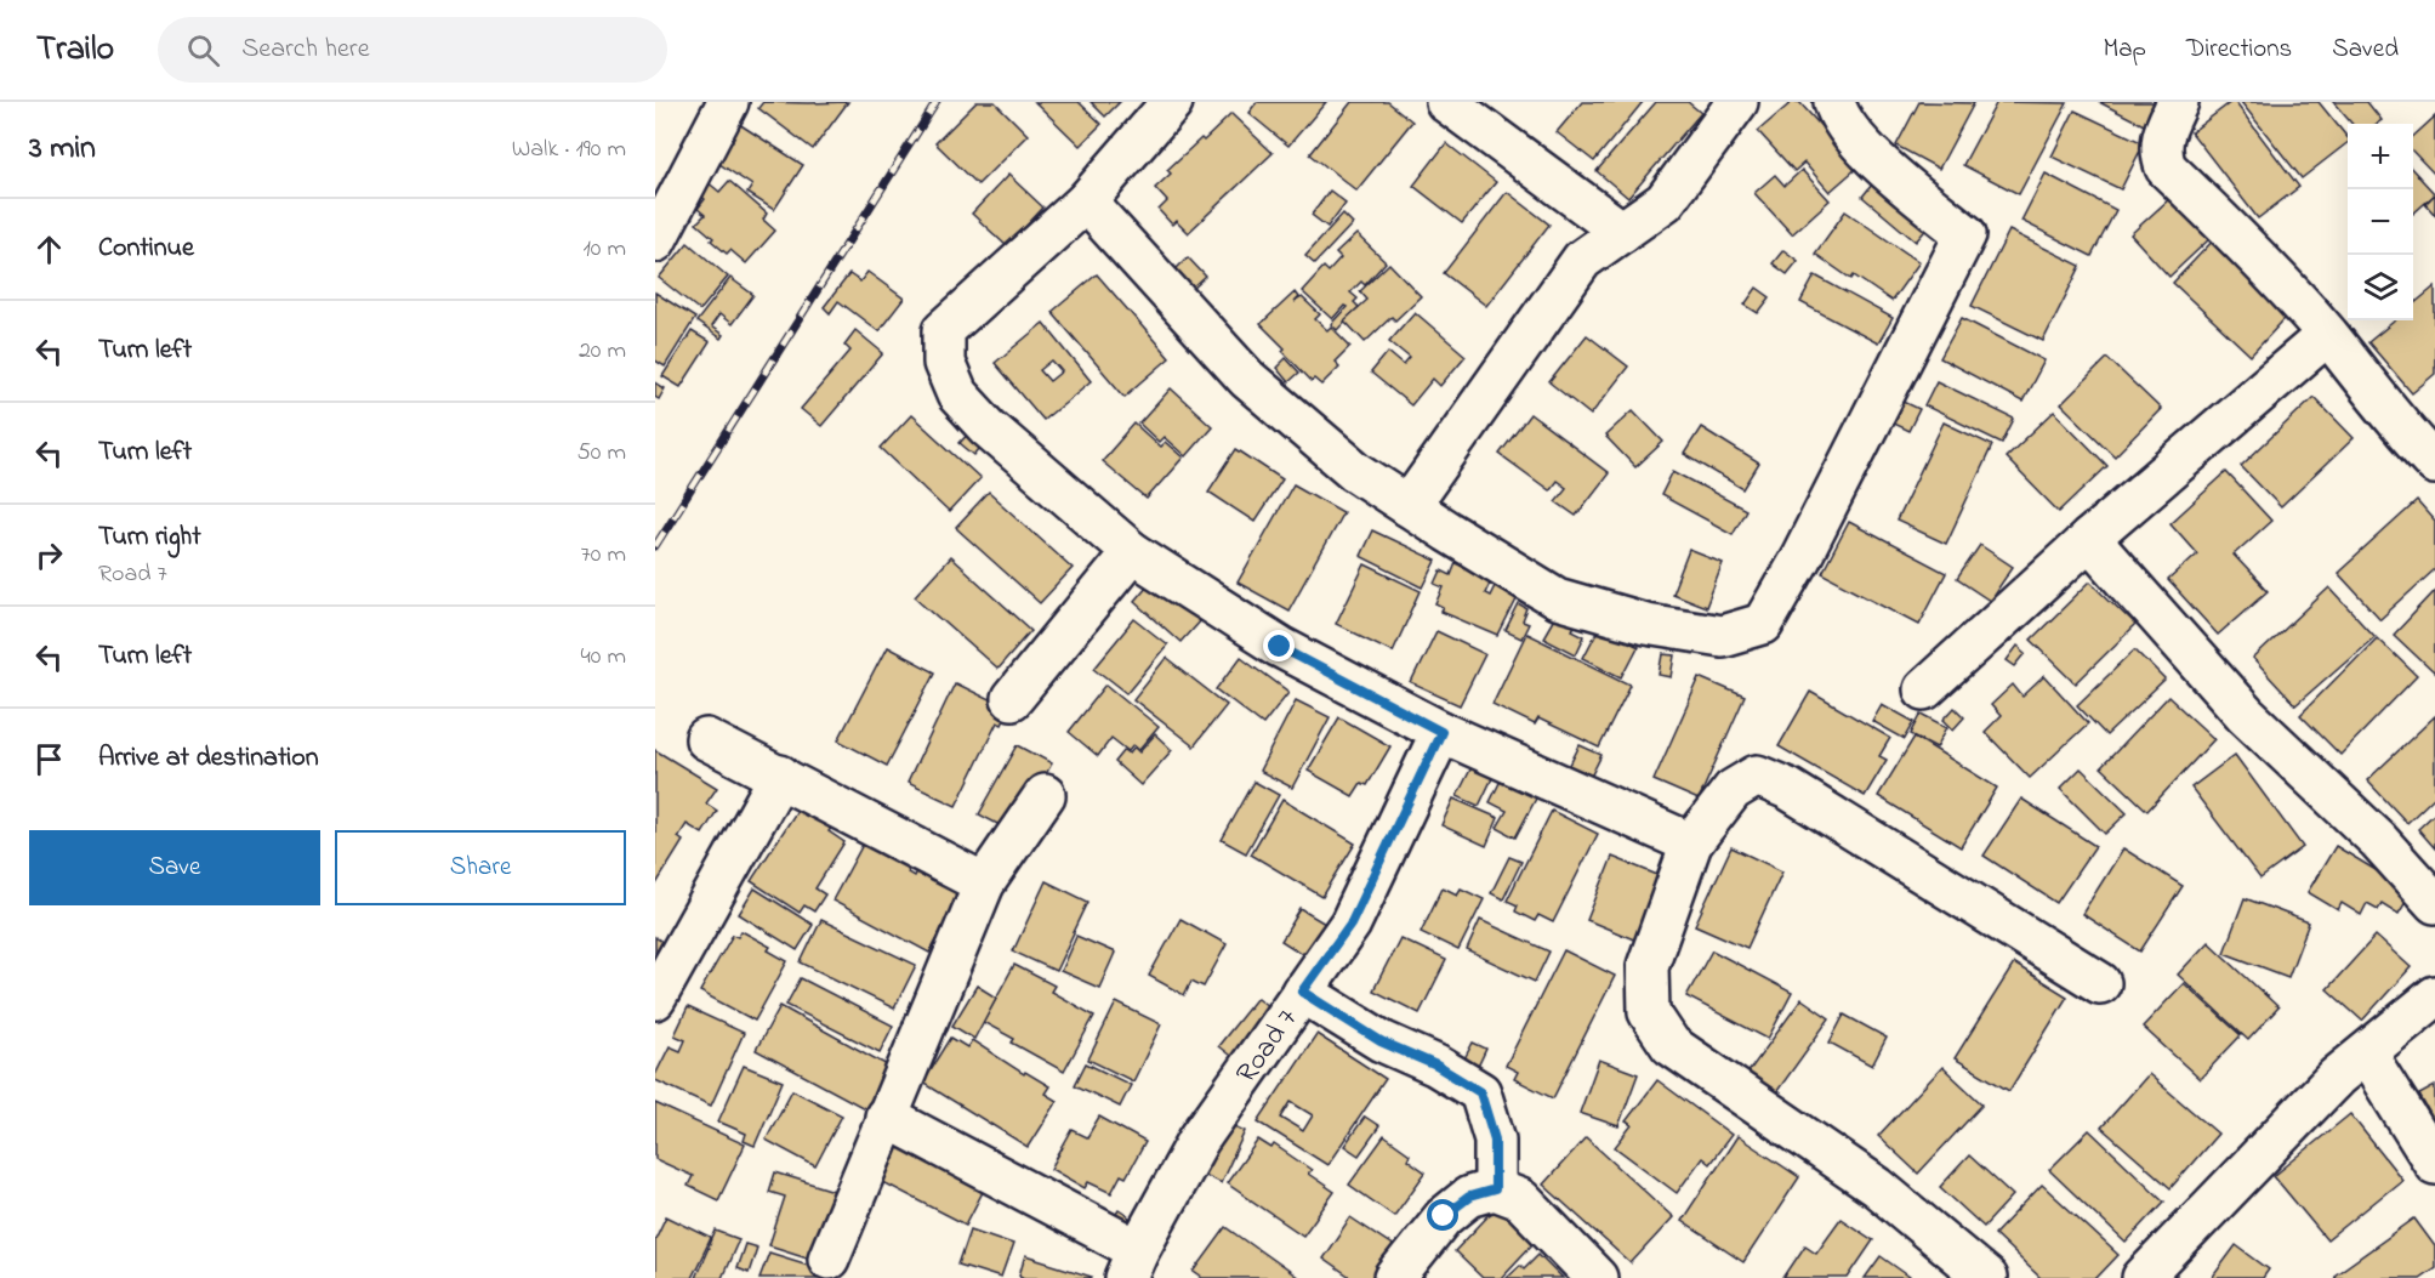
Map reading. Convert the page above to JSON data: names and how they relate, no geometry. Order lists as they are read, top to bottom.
{
  "streets": {
    "street": ["Road 7"]
  },
  "page": {
    "header": "Trailo",
    "search": "Search here",
    "nav": ["Map", "Directions", "Saved"],
    "heading": ["3 min", "Walk · 190 m"],
    "map_buttons": ["+", "−"],
    "list": [
      ["Continue", "10 m"],
      ["Turn left", "20 m"],
      ["Turn left", "50 m"],
      ["Turn right", "Road 7", "70 m"],
      ["Turn left", "40 m"],
      "Arrive at destination"
    ],
    "buttons": ["Save", "Share"]
  }
}
